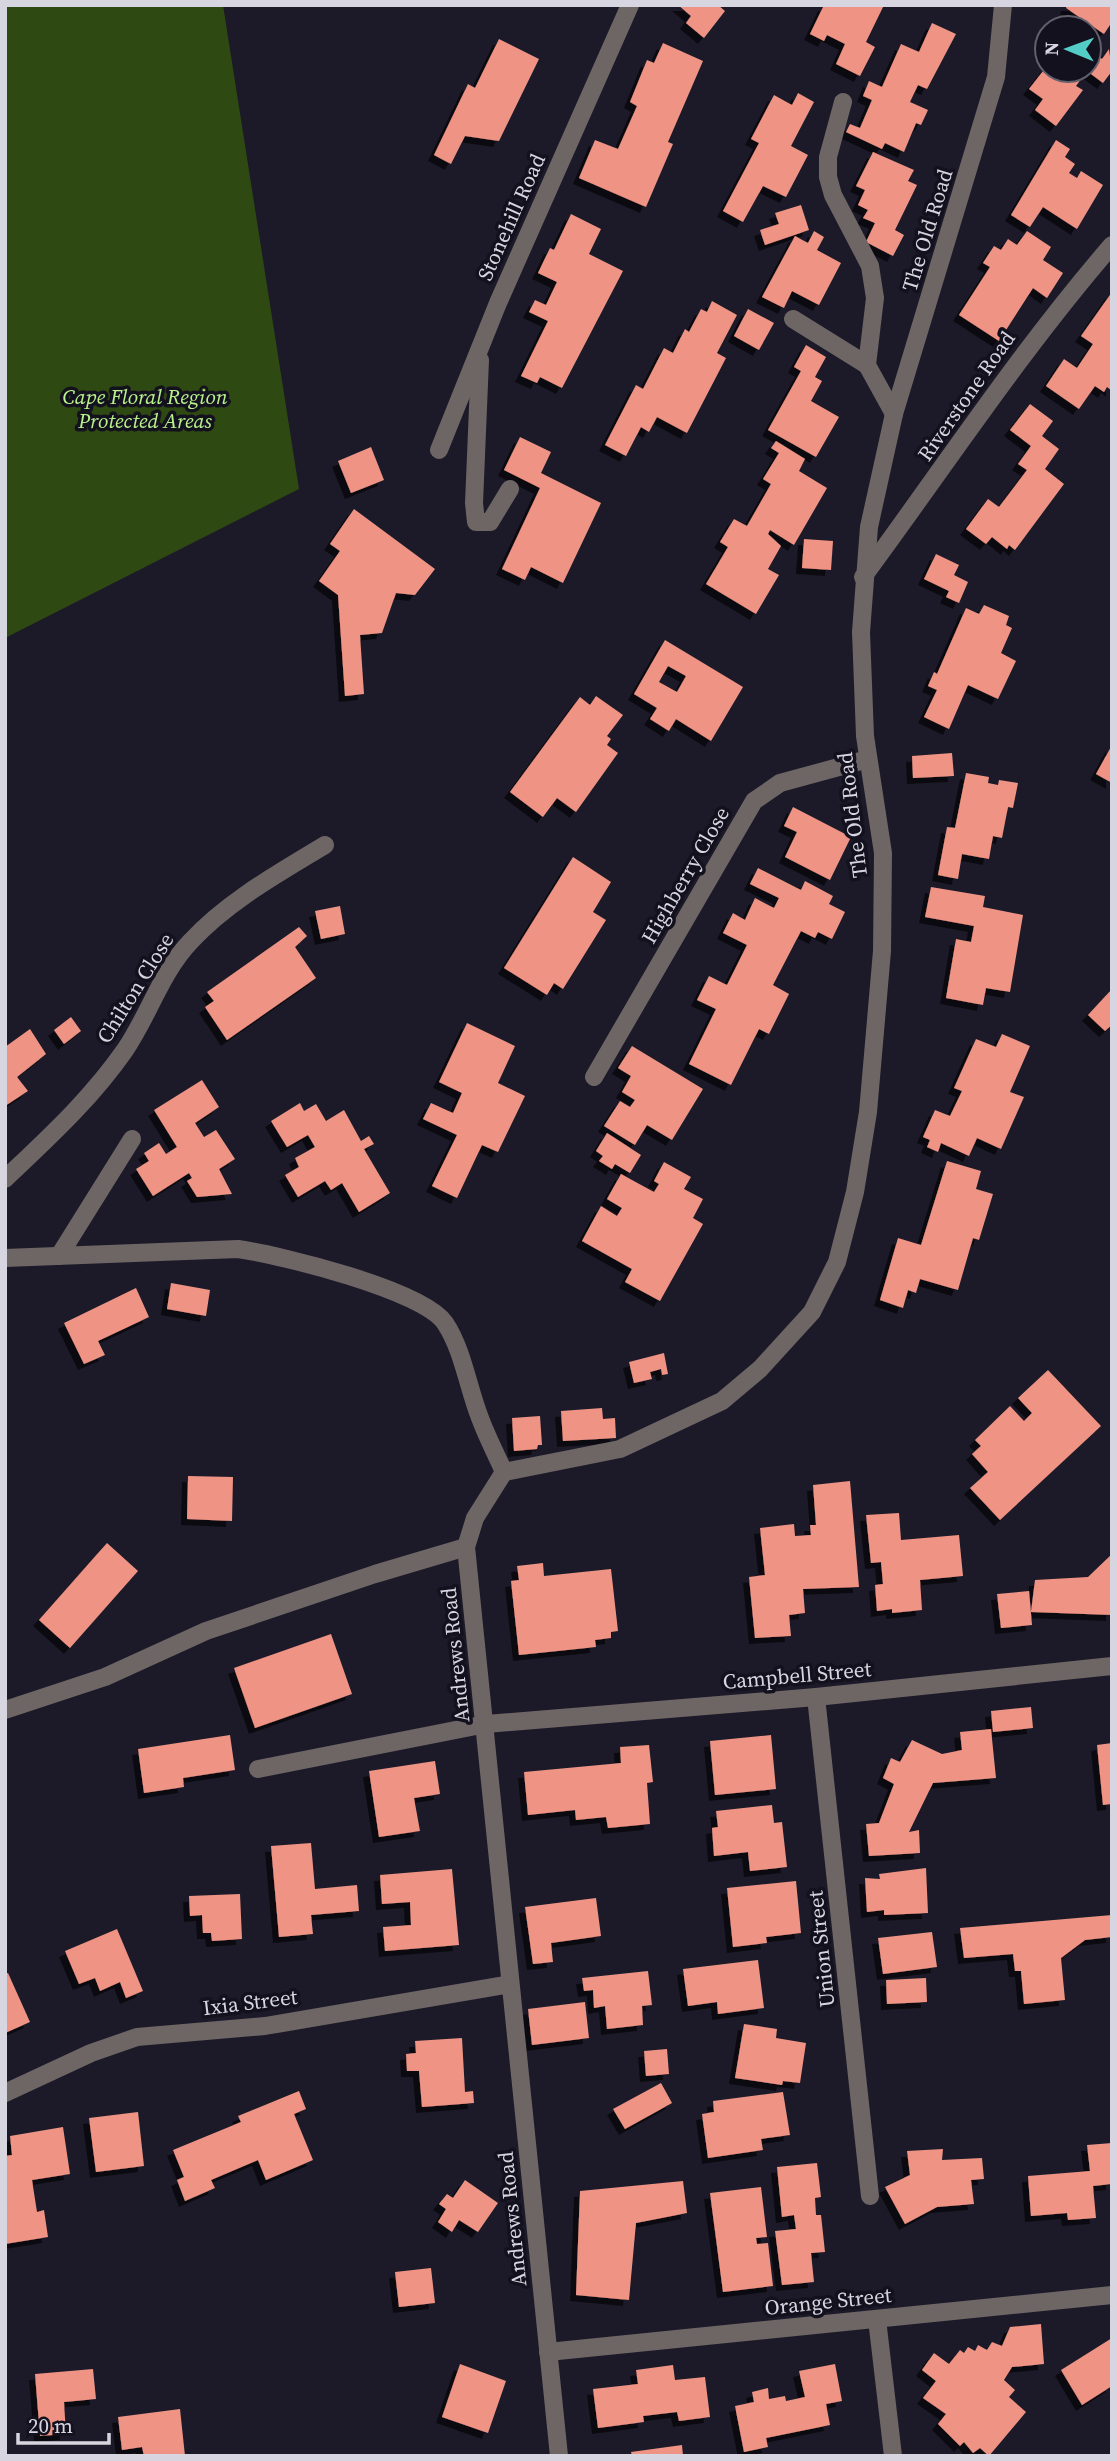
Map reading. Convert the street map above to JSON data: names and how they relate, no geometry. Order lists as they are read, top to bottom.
{
  "streets": {
    "street": [
      "Stonehill Road",
      "The Old Road",
      "Riverstone Road",
      "Highberry Close",
      "Chilton Close",
      "Andrews Road",
      "Campbell Street",
      "Union Street",
      "Ixia Street",
      "Orange Street"
    ]
  },
  "crossings": [
    ["The Old Road", "Riverstone Road"],
    ["The Old Road", "Highberry Close"],
    ["The Old Road", "Andrews Road"],
    ["Andrews Road", "Campbell Street"],
    ["Andrews Road", "Ixia Street"],
    ["Andrews Road", "Orange Street"],
    ["Campbell Street", "Union Street"]
  ],
  "parks": ["Cape Floral Region Protected Areas"],
  "scale_bar": "20 m",
  "north": "left"
}
